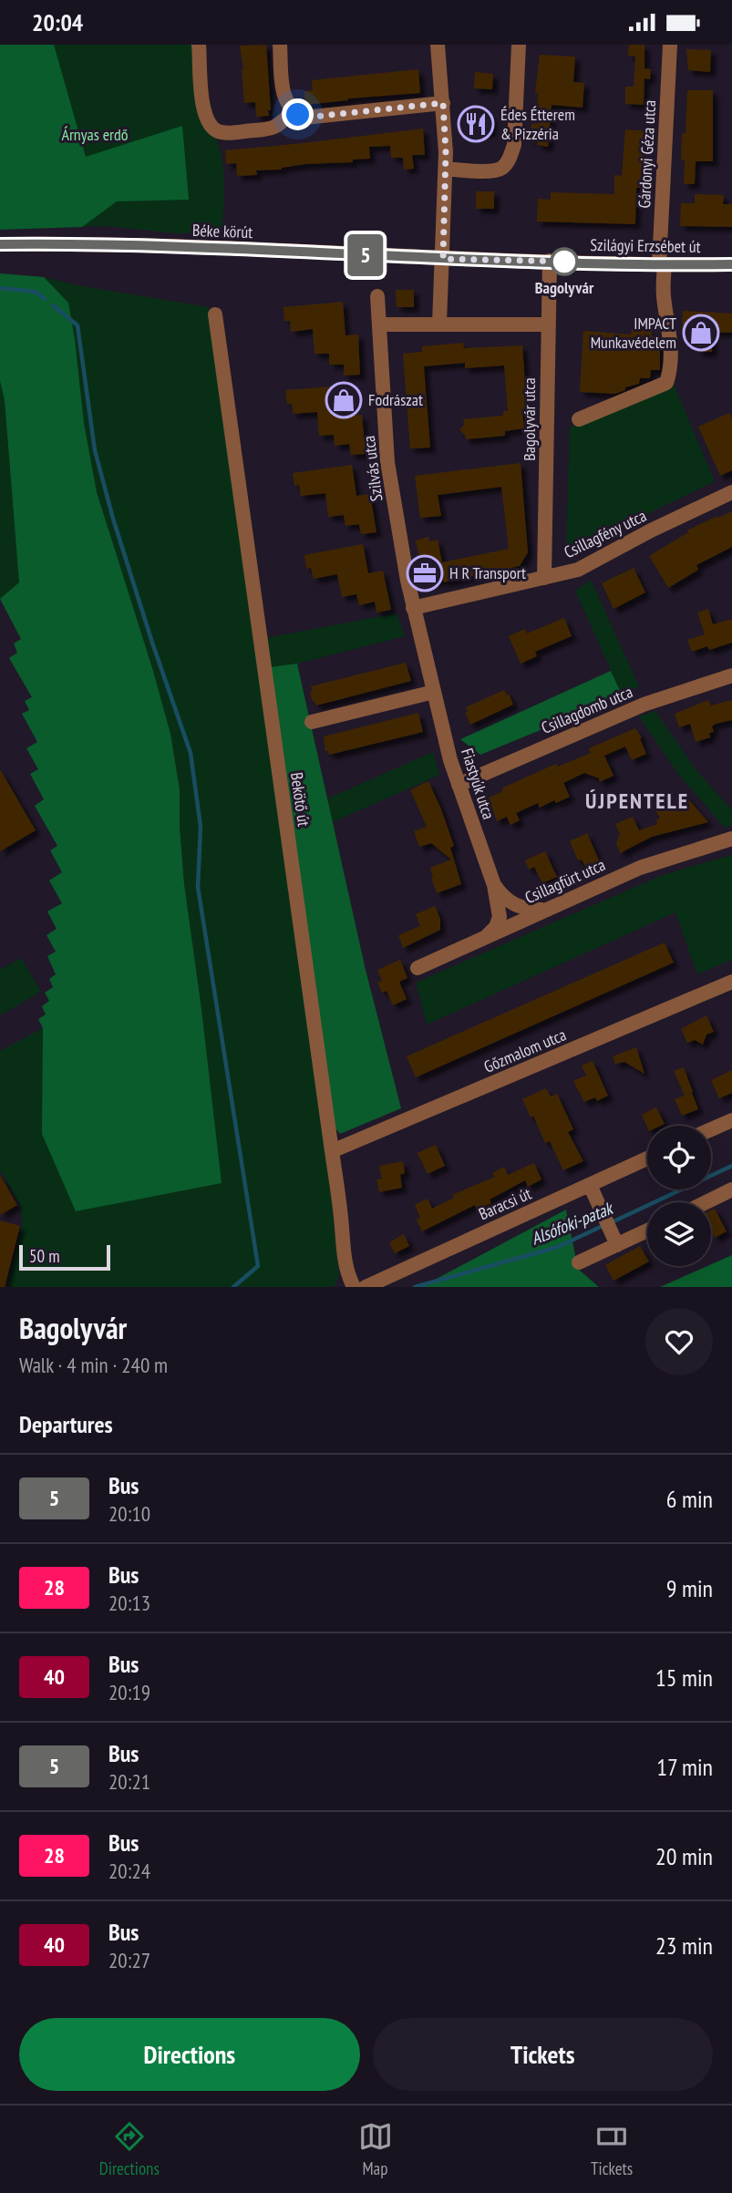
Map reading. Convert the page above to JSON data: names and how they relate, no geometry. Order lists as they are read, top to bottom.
{
  "streets": {
    "street": [
      "Gárdonyi Géza utca",
      "Béke körút",
      "Szilágyi Erzsébet út",
      "Bagolyvár utca",
      "Szilvás utca",
      "Csillagfény utca",
      "Csillagdomb utca",
      "Fiastyúk utca",
      "Bekötő út",
      "Csillagfürt utca",
      "Gőzmalom utca",
      "Baracsi út"
    ]
  },
  "crossings": [
    ["Gárdonyi Géza utca", "Szilágyi Erzsébet út"],
    ["Béke körút", "Szilágyi Erzsébet út"],
    ["Szilágyi Erzsébet út", "Bagolyvár utca"],
    ["Bagolyvár utca", "Csillagfény utca"],
    ["Szilvás utca", "Csillagfény utca"],
    ["Szilvás utca", "Fiastyúk utca"],
    ["Csillagfény utca", "Fiastyúk utca"],
    ["Csillagdomb utca", "Fiastyúk utca"],
    ["Fiastyúk utca", "Csillagfürt utca"],
    ["Bekötő út", "Gőzmalom utca"]
  ],
  "districts": ["ÚJPENTELE"],
  "water": ["Alsófoki-patak"],
  "parks": ["Árnyas erdő"],
  "places": {
    "restaurant": ["Édes Étterem & Pizzéria"],
    "other": ["Bagolyvár"],
    "shop": ["IMPACT Munkavédelem", "Fodrászat"],
    "office": ["H R Transport"]
  },
  "lines": ["bus line 5"],
  "scale_bar": "50 m",
  "page": {
    "status": "20:04",
    "on_map": "5",
    "scale": "50 m",
    "heading": [
      ["Bagolyvár", "Walk · 4 min · 240 m"],
      "Departures"
    ],
    "list": [
      {
        "mark": "5",
        "name": "Bus",
        "note": "20:10",
        "value": "6 min"
      },
      {
        "mark": "28",
        "name": "Bus",
        "note": "20:13",
        "value": "9 min"
      },
      {
        "mark": "40",
        "name": "Bus",
        "note": "20:19",
        "value": "15 min"
      },
      {
        "mark": "5",
        "name": "Bus",
        "note": "20:21",
        "value": "17 min"
      },
      {
        "mark": "28",
        "name": "Bus",
        "note": "20:24",
        "value": "20 min"
      },
      {
        "mark": "40",
        "name": "Bus",
        "note": "20:27",
        "value": "23 min"
      }
    ],
    "buttons": ["Directions", "Tickets"],
    "tabs": ["Directions", "Map", "Tickets"]
  }
}
